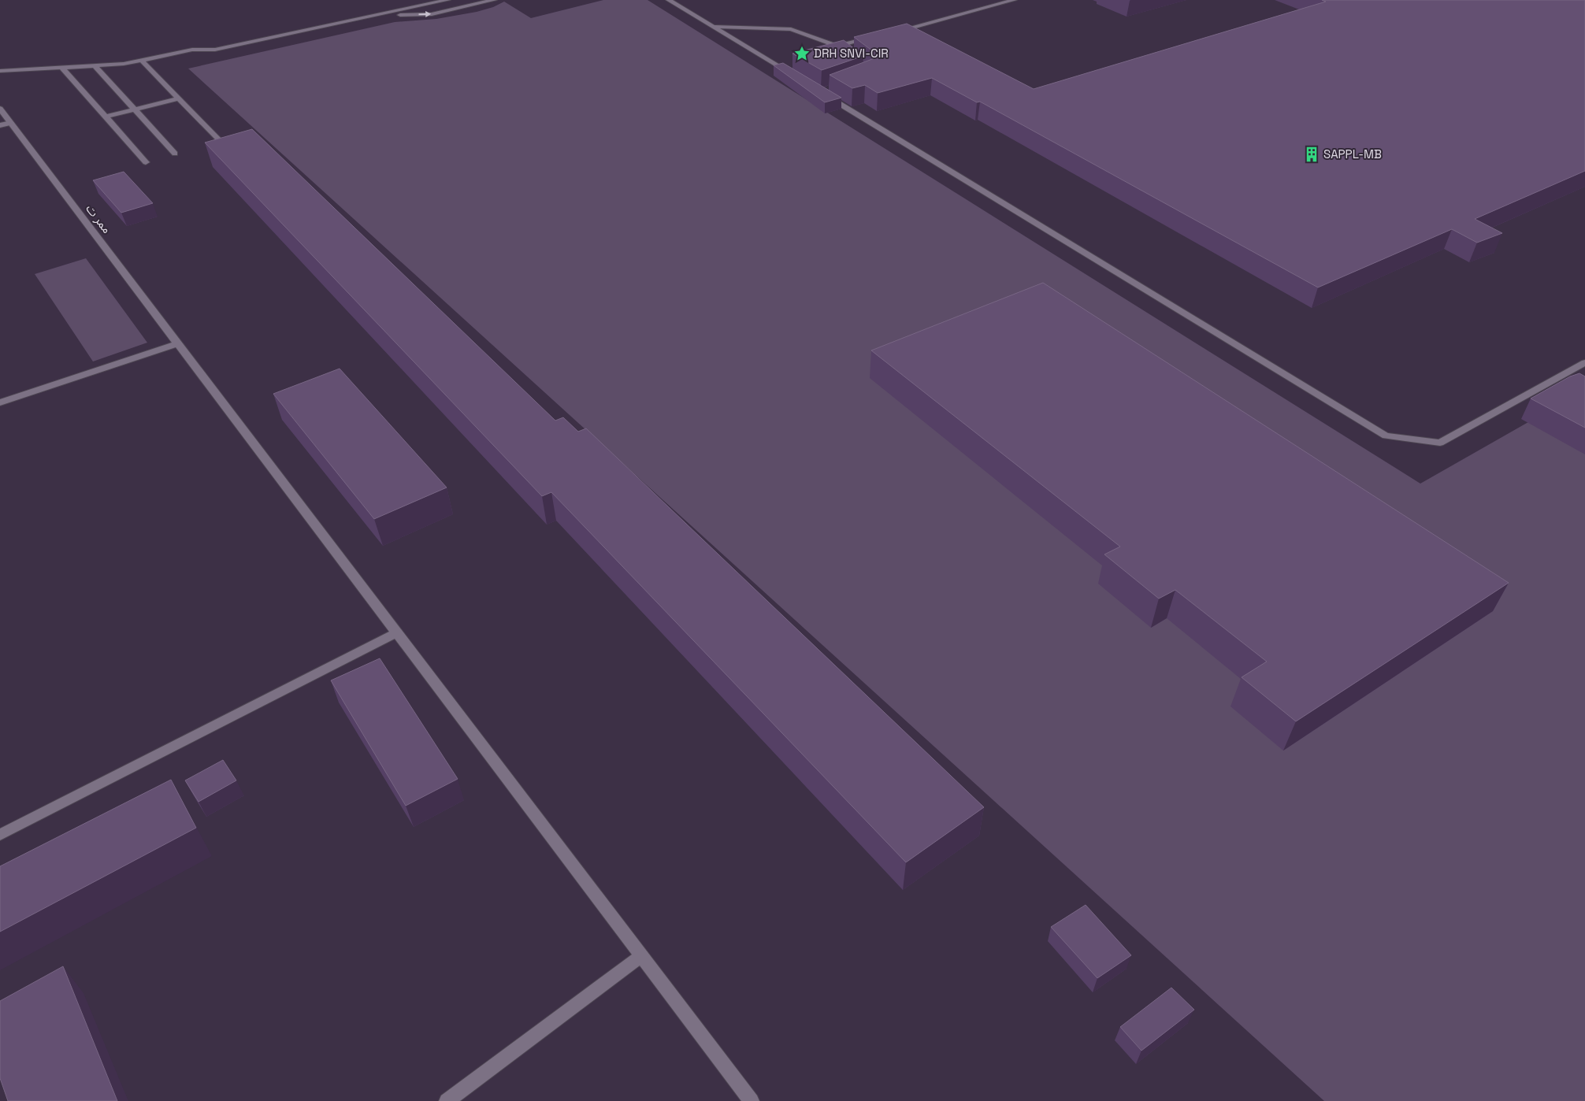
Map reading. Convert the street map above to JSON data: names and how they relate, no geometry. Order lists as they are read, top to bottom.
{
  "streets": {
    "street": ["ممر ت"]
  },
  "places": {
    "place": ["DRH SNVI-CIR"],
    "building": ["SAPPL-MB"]
  }
}
